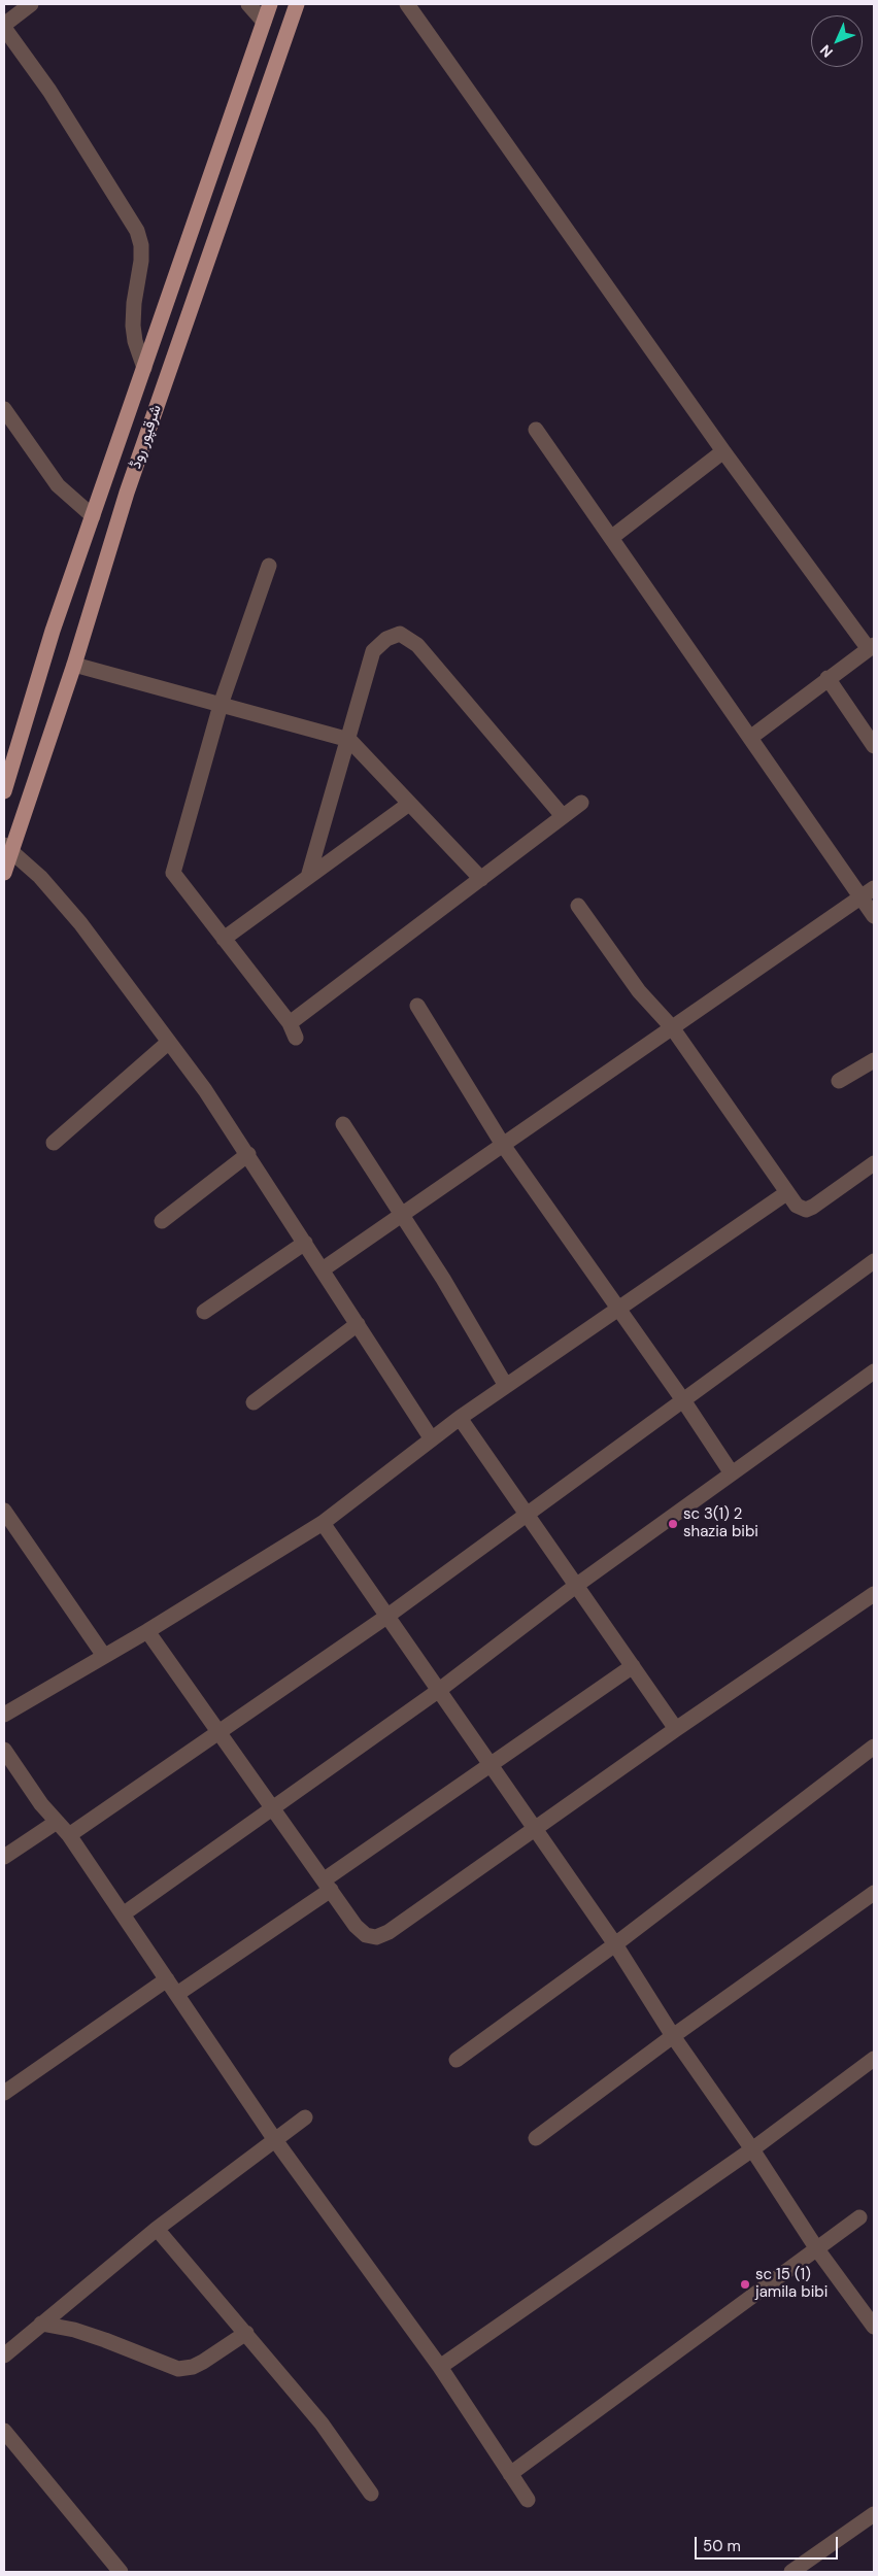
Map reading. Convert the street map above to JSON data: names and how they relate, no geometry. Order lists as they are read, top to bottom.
{
  "streets": {
    "main road": ["شرقپور روڈ"]
  },
  "places": ["sc 3(1) 2 shazia bibi", "sc 15 (1) jamila bibi"],
  "scale_bar": "50 m",
  "north": "bottom left"
}
